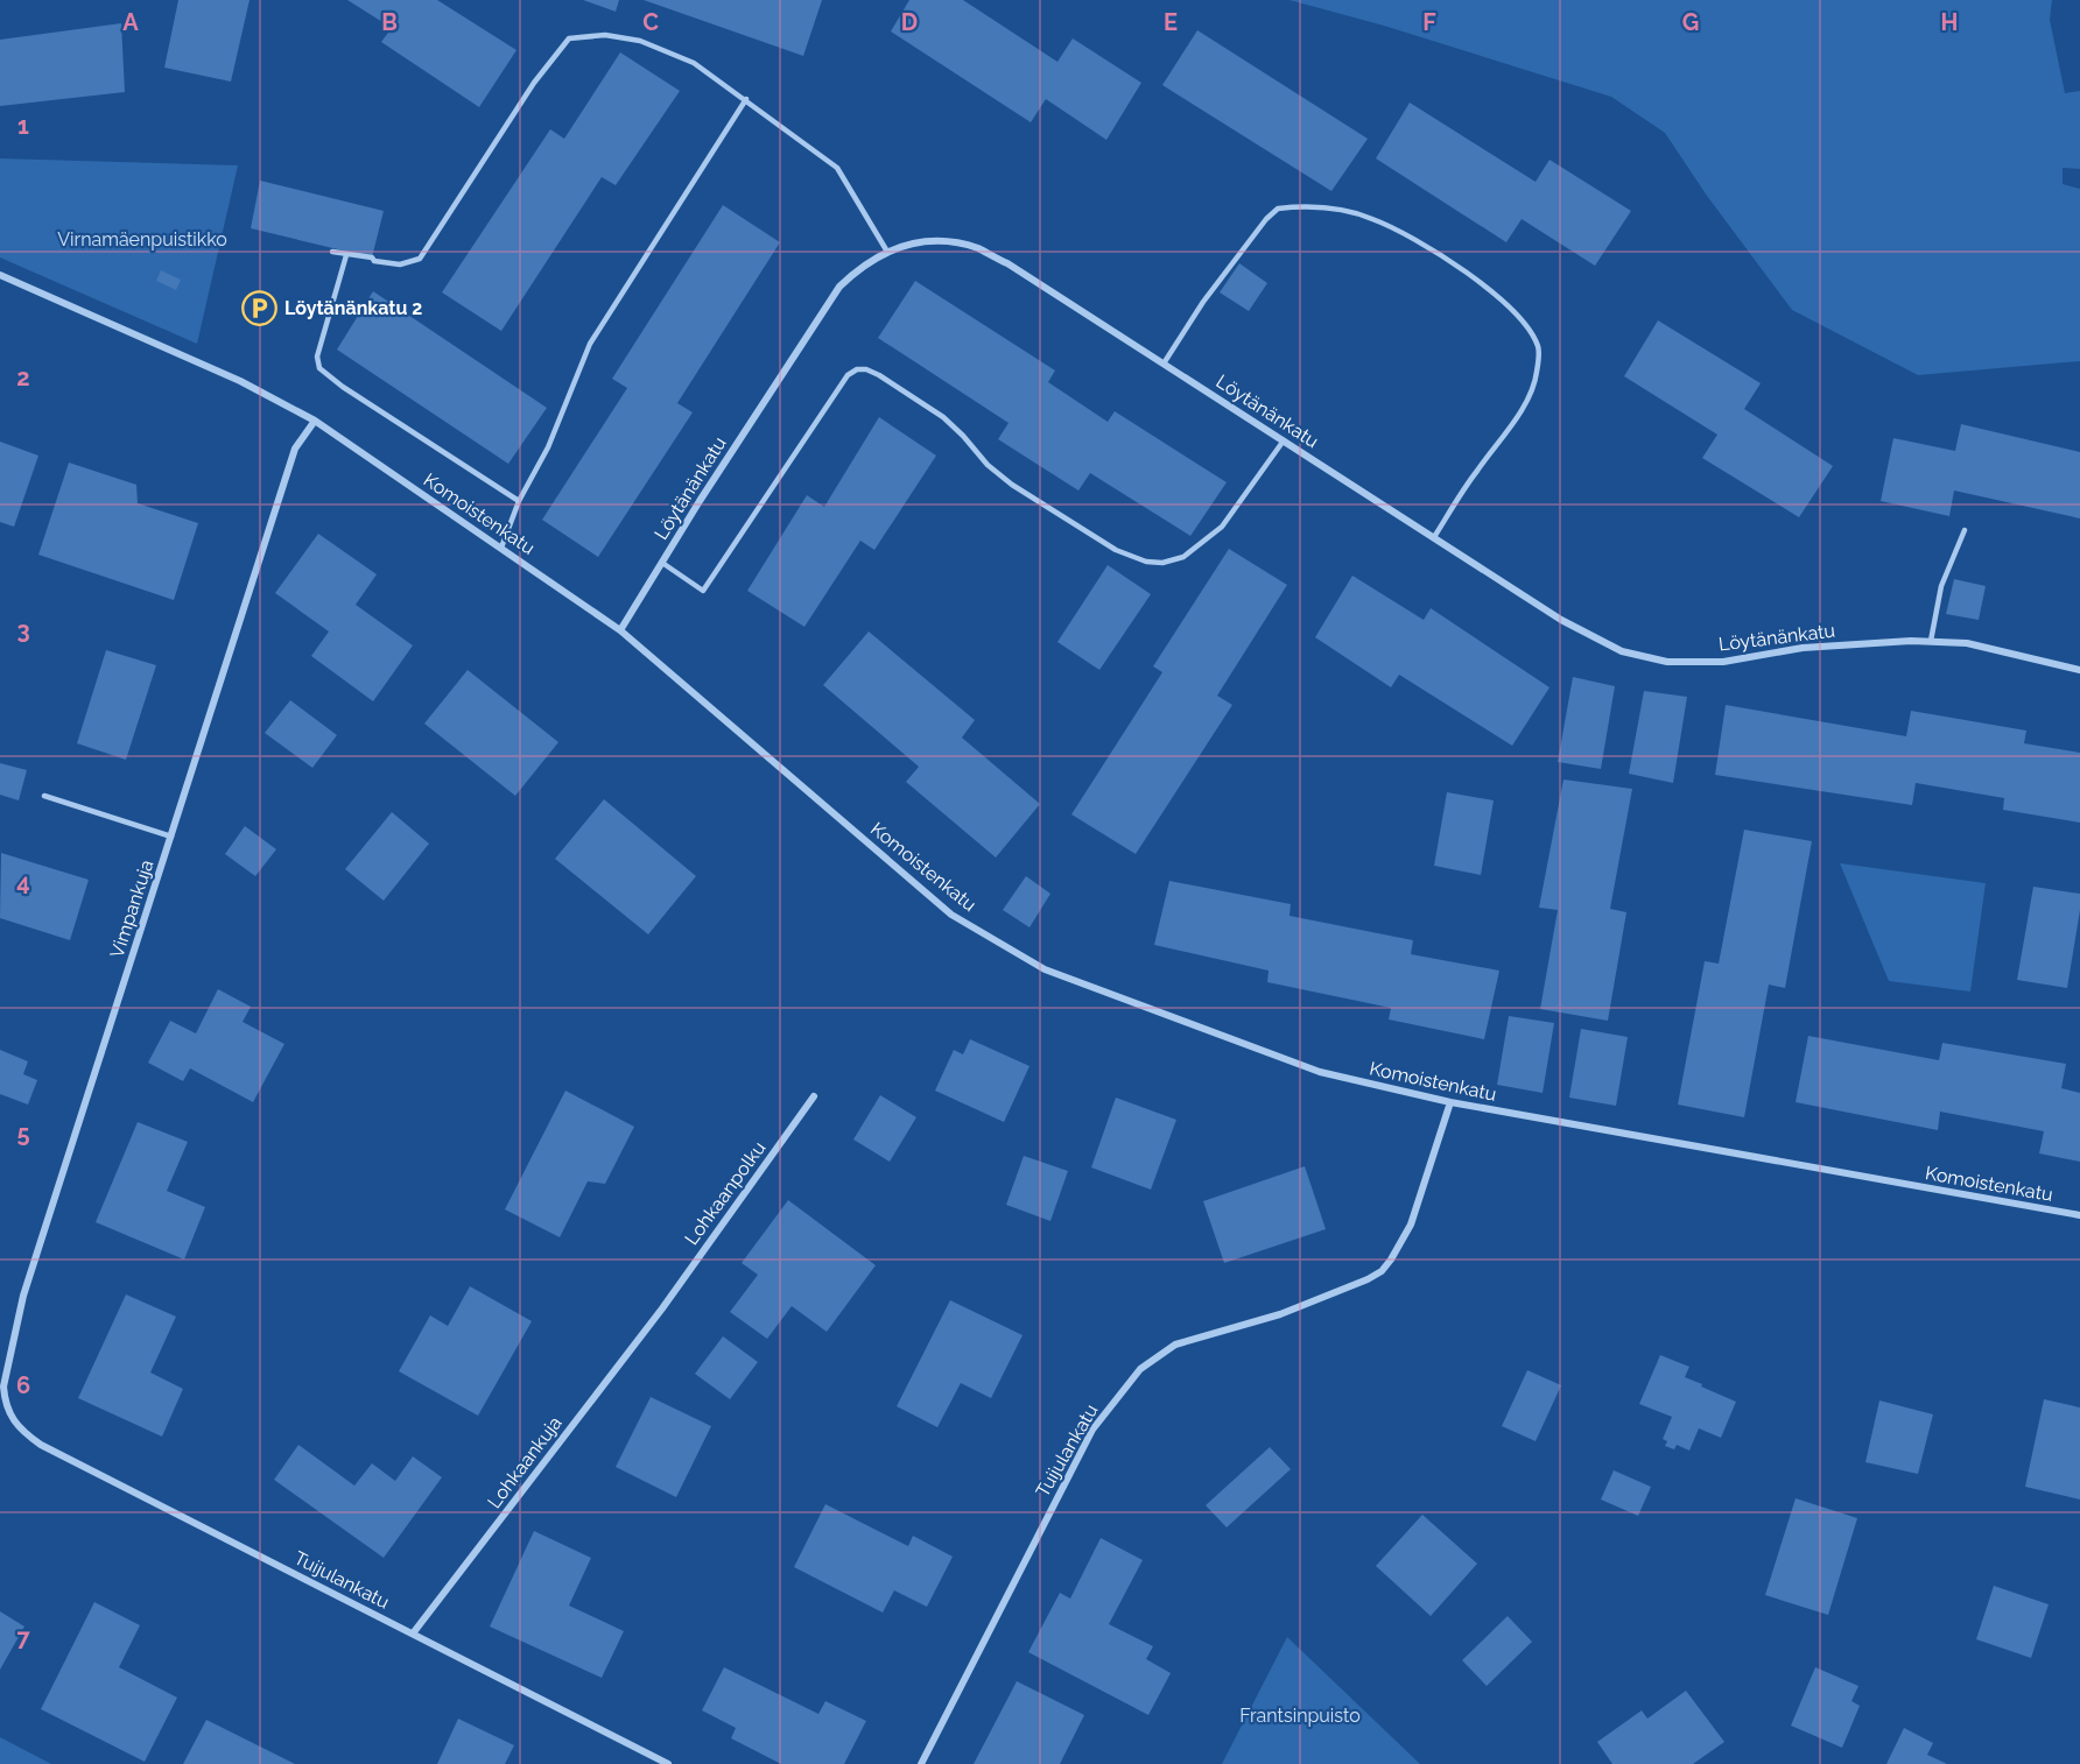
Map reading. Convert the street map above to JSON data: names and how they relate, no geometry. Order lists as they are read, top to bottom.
{
  "streets": {
    "street": [
      "Löytänänkatu",
      "Komoistenkatu",
      "Vimpankuja",
      "Lohkaanpolku",
      "Tuijulankatu",
      "Lohkaankuja"
    ]
  },
  "crossings": [
    ["Löytänänkatu", "Komoistenkatu"],
    ["Komoistenkatu", "Vimpankuja"],
    ["Komoistenkatu", "Tuijulankatu"],
    ["Vimpankuja", "Tuijulankatu"],
    ["Lohkaanpolku", "Lohkaankuja"],
    ["Tuijulankatu", "Lohkaankuja"]
  ],
  "parks": ["Virnamäenpuistikko", "Frantsinpuisto"],
  "places": {
    "parking": ["Löytänänkatu 2"]
  },
  "grid": {
    "columns": [
      "A",
      "B",
      "C",
      "D",
      "E",
      "F",
      "G",
      "H"
    ],
    "rows": [
      "1",
      "2",
      "3",
      "4",
      "5",
      "6",
      "7"
    ]
  }
}
